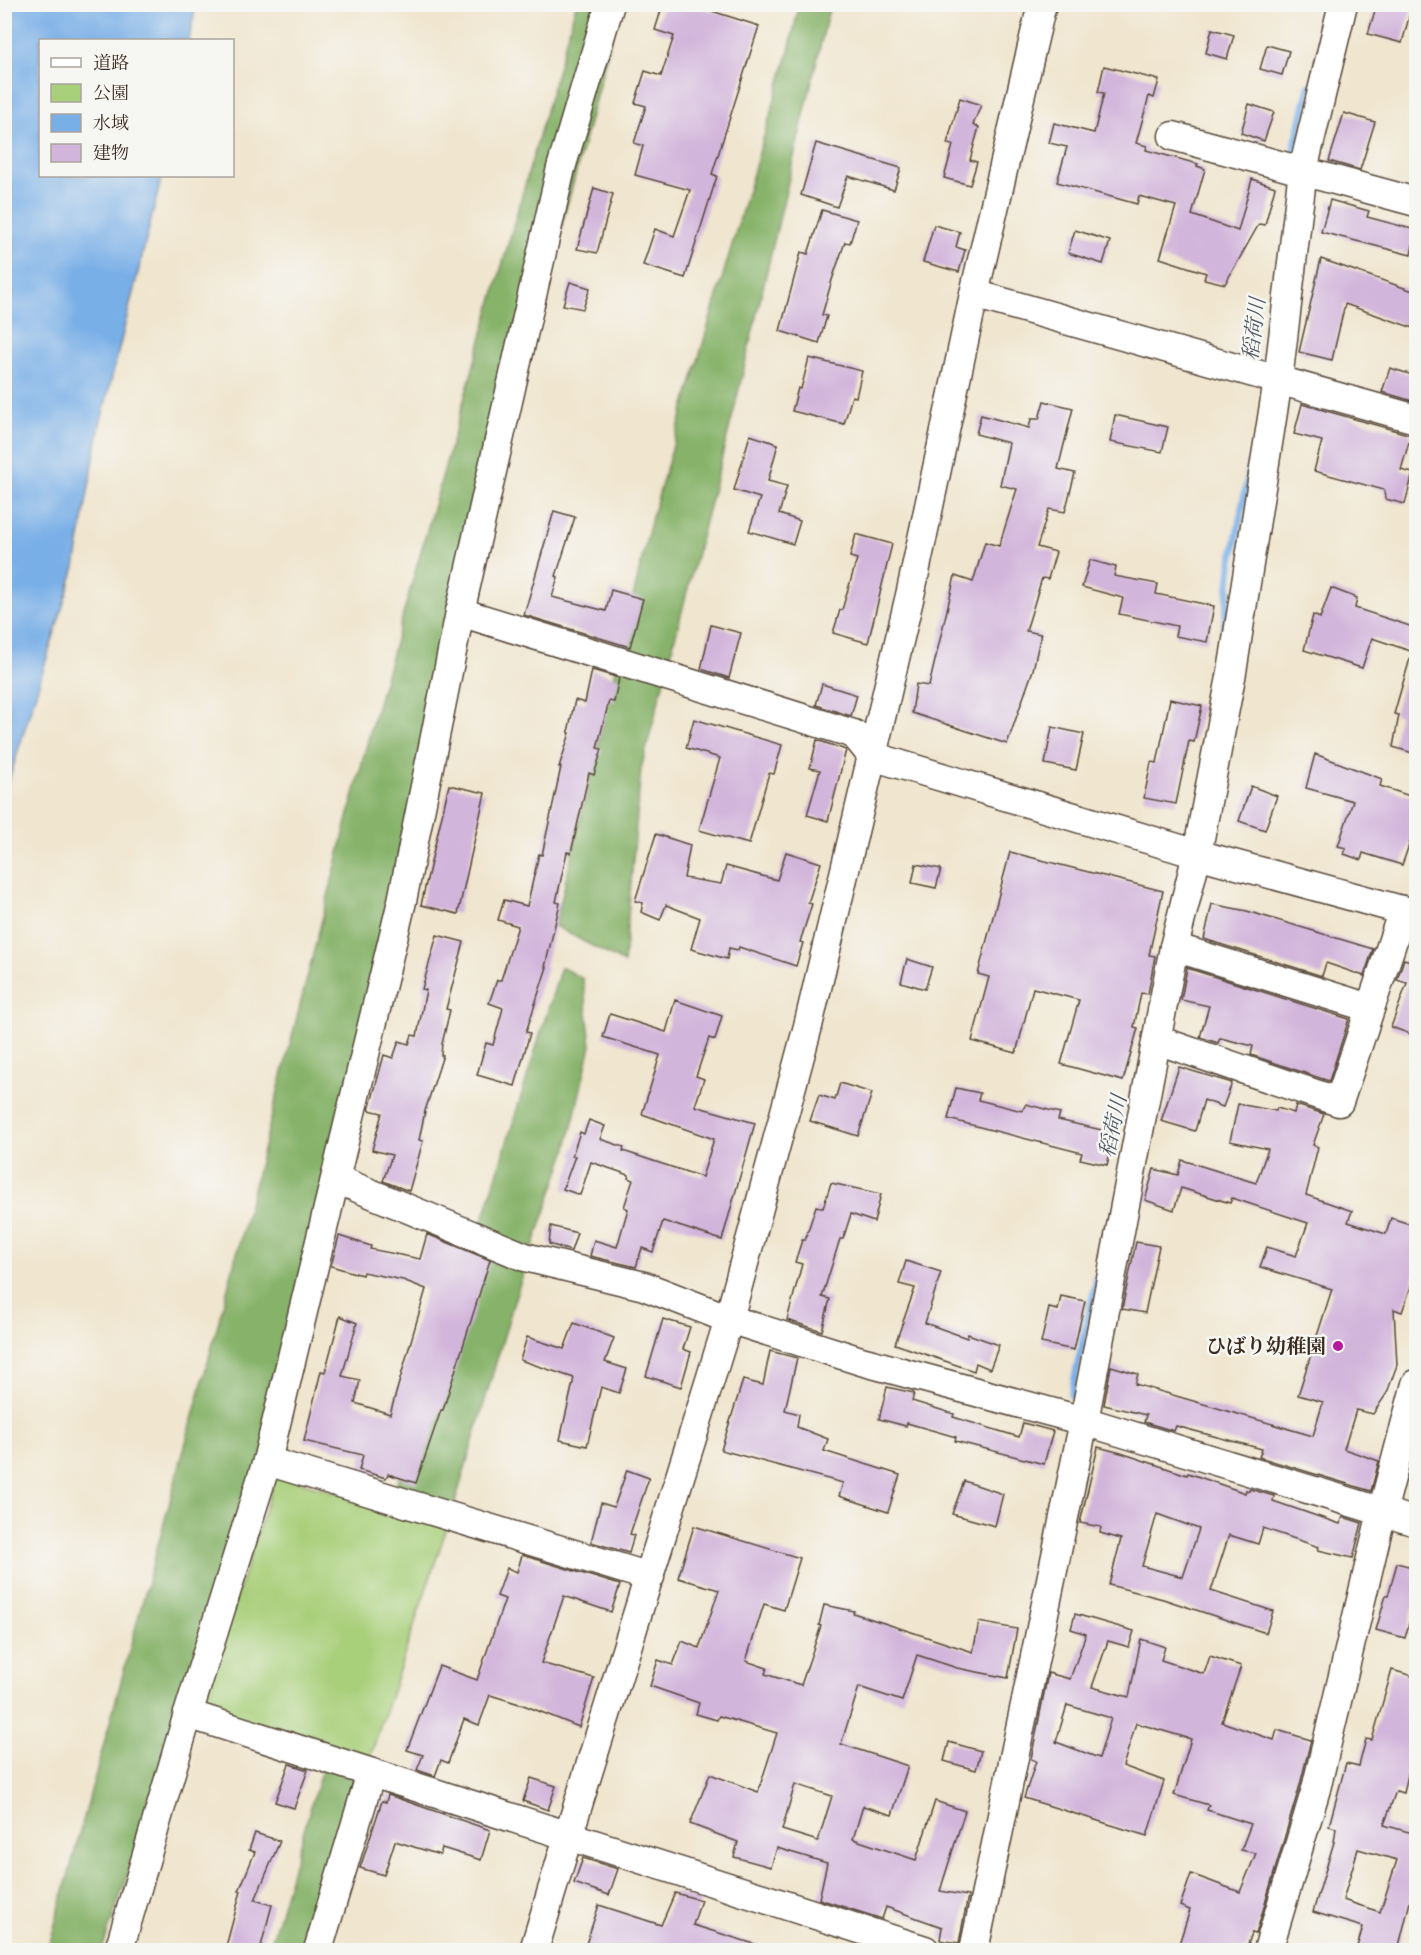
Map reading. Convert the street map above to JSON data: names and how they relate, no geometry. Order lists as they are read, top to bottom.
{
  "water": ["稻荷川"],
  "places": ["ひばり幼稚園"],
  "legend": [
    "道路",
    "公園",
    "水域",
    "建物"
  ]
}
